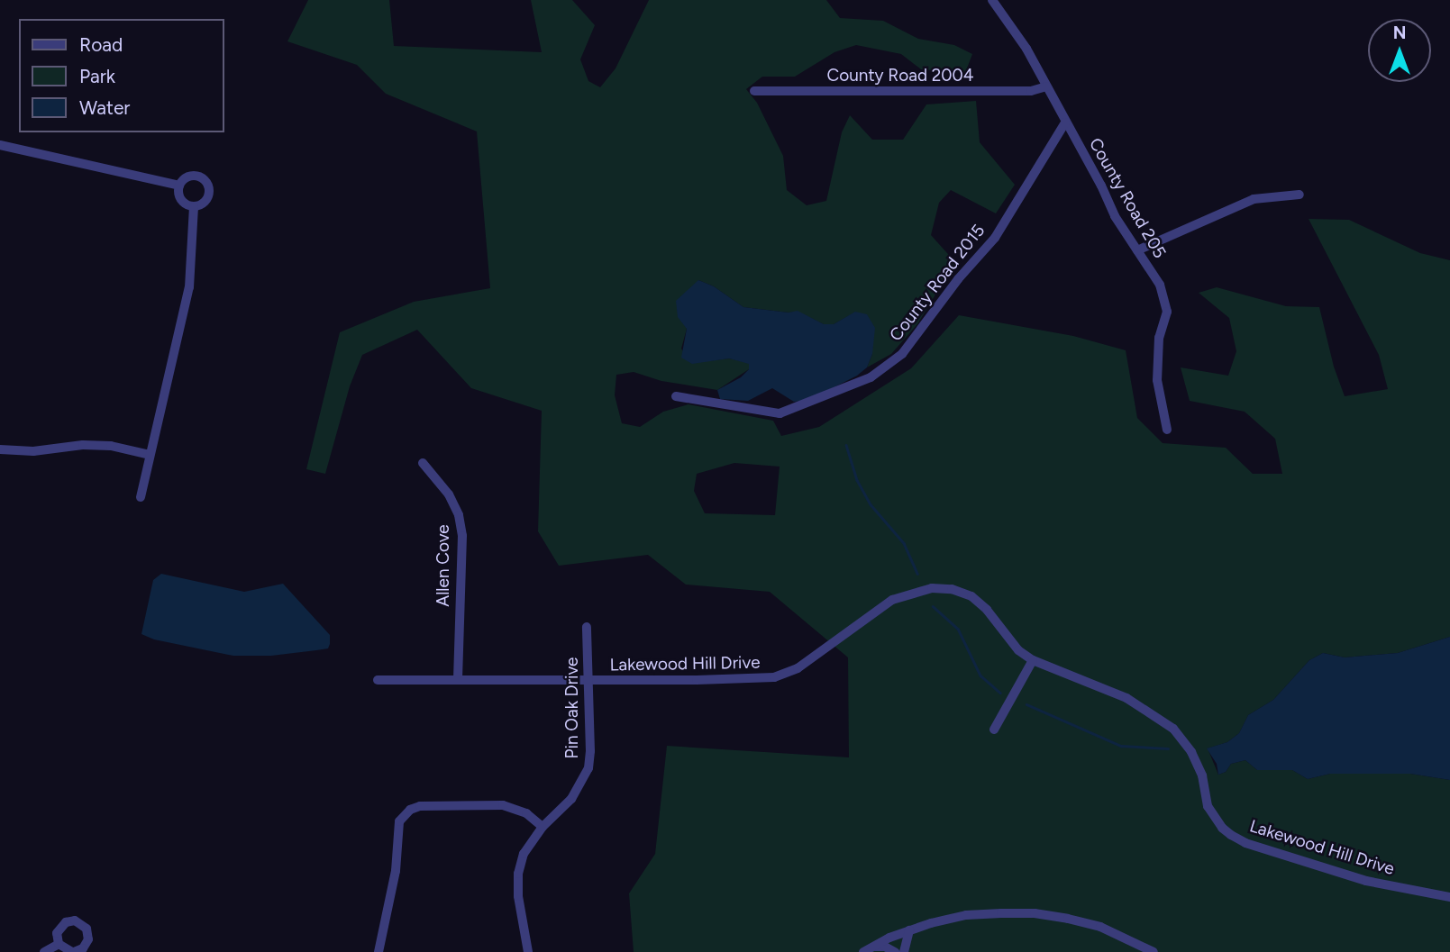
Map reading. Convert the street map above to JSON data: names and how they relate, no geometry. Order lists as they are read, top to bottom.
{
  "streets": {
    "street": [
      "County Road 2004",
      "County Road 205",
      "County Road 2015",
      "Allen Cove",
      "Lakewood Hill Drive",
      "Pin Oak Drive"
    ]
  },
  "crossings": [
    ["County Road 2004", "County Road 205"],
    ["County Road 205", "County Road 2015"],
    ["Allen Cove", "Lakewood Hill Drive"],
    ["Lakewood Hill Drive", "Pin Oak Drive"]
  ],
  "legend": ["Road", "Park", "Water"],
  "north": "top"
}
